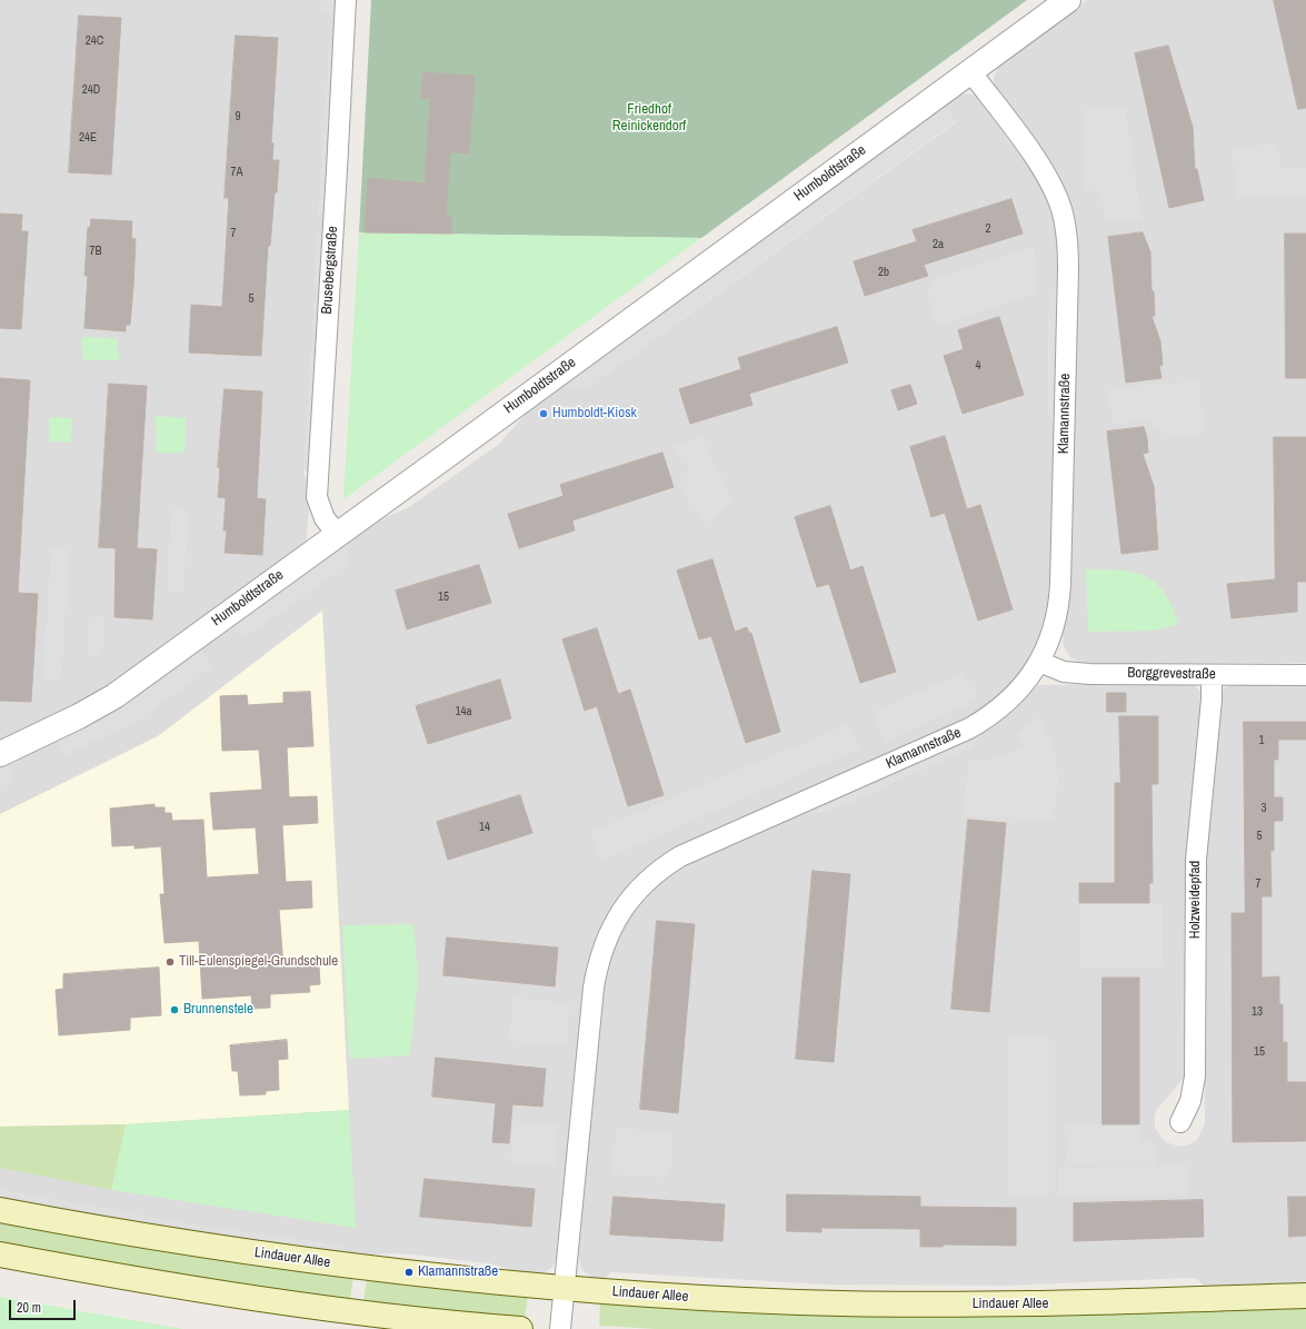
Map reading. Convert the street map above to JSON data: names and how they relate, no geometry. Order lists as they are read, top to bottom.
{
  "streets": {
    "main road": ["Lindauer Allee"],
    "street": [
      "Humboldtstraße",
      "Brusebergstraße",
      "Klamannstraße",
      "Borggrevestraße",
      "Holzweidepfad"
    ]
  },
  "crossings": [
    ["Humboldtstraße", "Brusebergstraße"],
    ["Humboldtstraße", "Klamannstraße"],
    ["Klamannstraße", "Borggrevestraße"],
    ["Klamannstraße", "Lindauer Allee"],
    ["Borggrevestraße", "Holzweidepfad"]
  ],
  "parks": ["Friedhof Reinickendorf"],
  "places": [
    "Humboldt-Kiosk",
    "Till-Eulenspiegel-Grundschule",
    "Brunnenstele",
    "Klamannstraße"
  ],
  "house_numbers": [
    "24C",
    "24D",
    "9",
    "24E",
    "7A",
    "2",
    "7",
    "2a",
    "7B",
    "2b",
    "5",
    "4",
    "15",
    "14a",
    "1",
    "3",
    "14",
    "5",
    "7",
    "13",
    "15"
  ],
  "scale_bar": "20 m"
}
